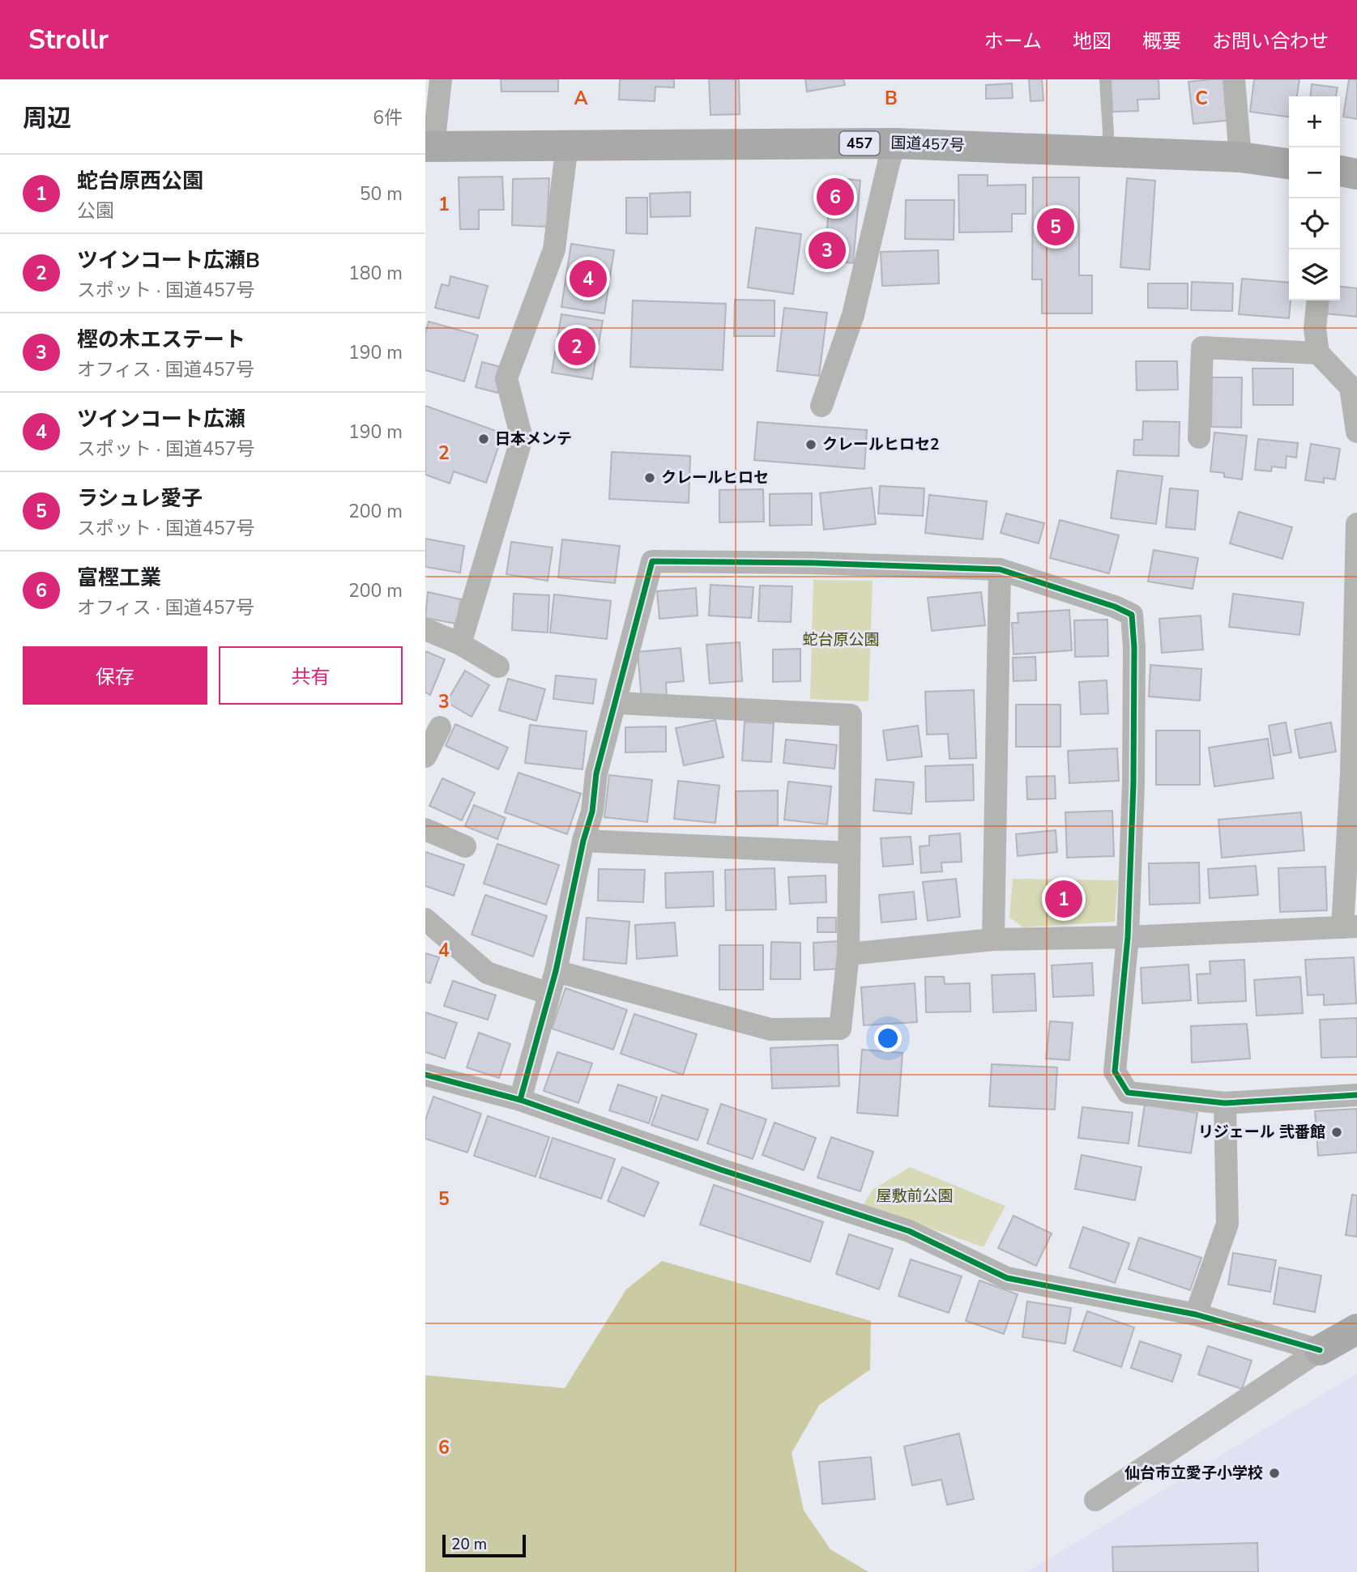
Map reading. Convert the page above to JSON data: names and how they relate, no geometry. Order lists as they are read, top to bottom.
{
  "streets": {
    "highway": ["457", "国道457号"]
  },
  "parks": ["蛇台原公園", "屋敷前公園"],
  "places": [
    "日本メンテ",
    "クレールヒロセ2",
    "クレールヒロセ",
    "リジェール 弐番館",
    "仙台市立愛子小学校"
  ],
  "scale_bar": "20 m",
  "page": {
    "header": "Strollr",
    "nav": [
      "ホーム",
      "地図",
      "概要",
      "お問い合わせ"
    ],
    "heading": ["周辺", "6件"],
    "map_buttons": ["+", "−"],
    "list": [
      {
        "mark": "1",
        "name": "蛇台原西公園",
        "note": "公園",
        "value": "50 m"
      },
      {
        "mark": "2",
        "name": "ツインコート広瀬B",
        "note": "スポット · 国道457号",
        "value": "180 m"
      },
      {
        "mark": "3",
        "name": "樫の木エステート",
        "note": "オフィス · 国道457号",
        "value": "190 m"
      },
      {
        "mark": "4",
        "name": "ツインコート広瀬",
        "note": "スポット · 国道457号",
        "value": "190 m"
      },
      {
        "mark": "5",
        "name": "ラシュレ愛子",
        "note": "スポット · 国道457号",
        "value": "200 m"
      },
      {
        "mark": "6",
        "name": "富樫工業",
        "note": "オフィス · 国道457号",
        "value": "200 m"
      }
    ],
    "pins": [
      "6",
      "5",
      "3",
      "4",
      "2",
      "1"
    ],
    "buttons": ["保存", "共有"],
    "scale": "20 m"
  },
  "grid": {
    "columns": ["A", "B", "C"],
    "rows": [
      "1",
      "2",
      "3",
      "4",
      "5",
      "6"
    ]
  }
}
